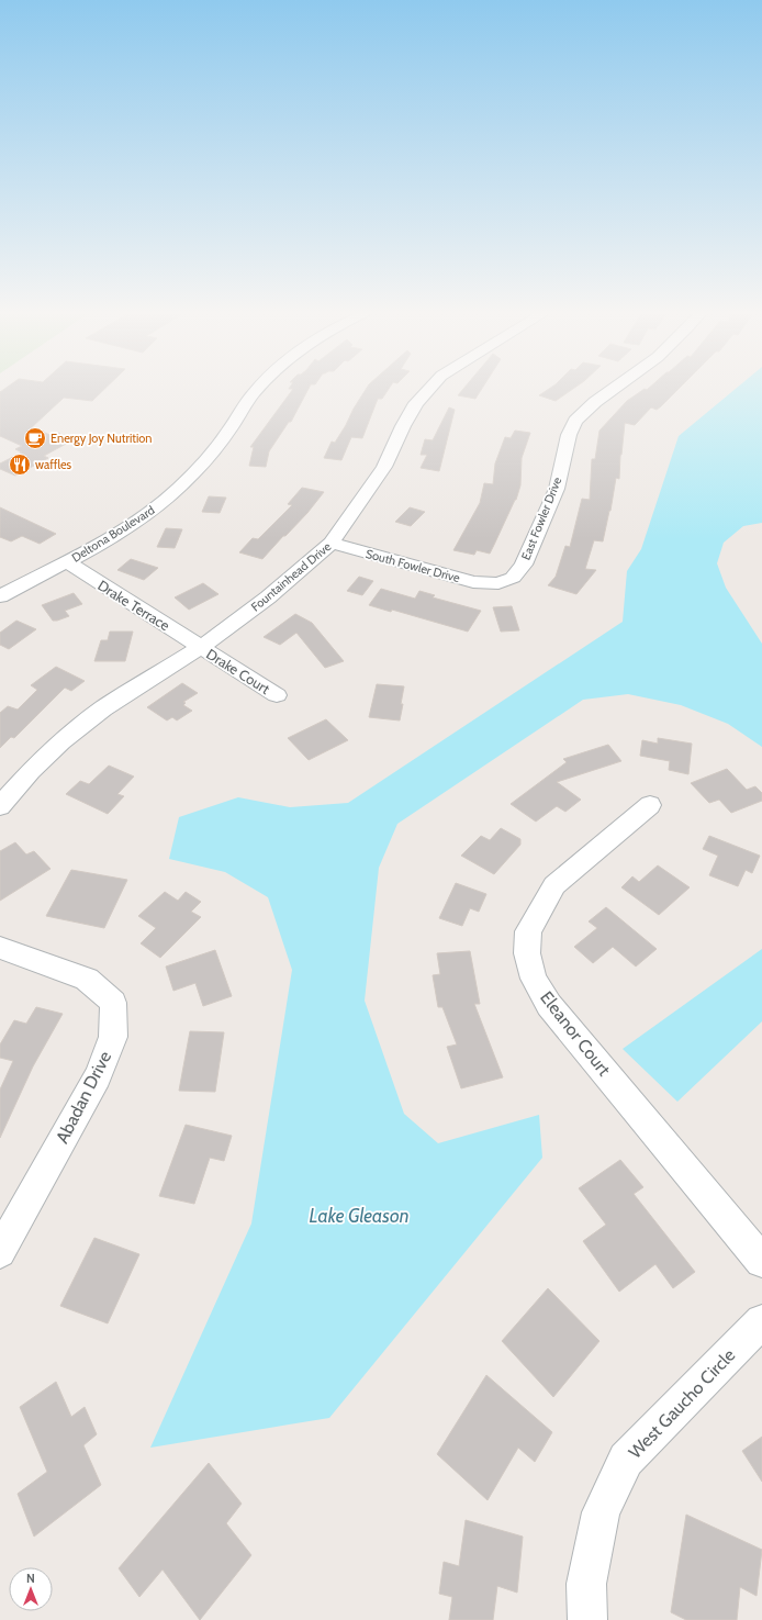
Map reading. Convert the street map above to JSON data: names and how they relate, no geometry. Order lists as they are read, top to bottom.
{
  "streets": {
    "street": [
      "East Fowler Drive",
      "Deltona Boulevard",
      "South Fowler Drive",
      "Fountainhead Drive",
      "Drake Terrace",
      "Drake Court",
      "Eleanor Court",
      "Abadan Drive",
      "West Gaucho Circle"
    ]
  },
  "crossings": [
    ["East Fowler Drive", "South Fowler Drive"],
    ["Deltona Boulevard", "Drake Terrace"],
    ["South Fowler Drive", "Fountainhead Drive"],
    ["Fountainhead Drive", "Drake Terrace"],
    ["Fountainhead Drive", "Drake Court"],
    ["Drake Terrace", "Drake Court"]
  ],
  "water": ["Lake Gleason"],
  "places": {
    "cafe": ["Energy Joy Nutrition"],
    "restaurant": ["waffles"]
  },
  "north": "top"
}
